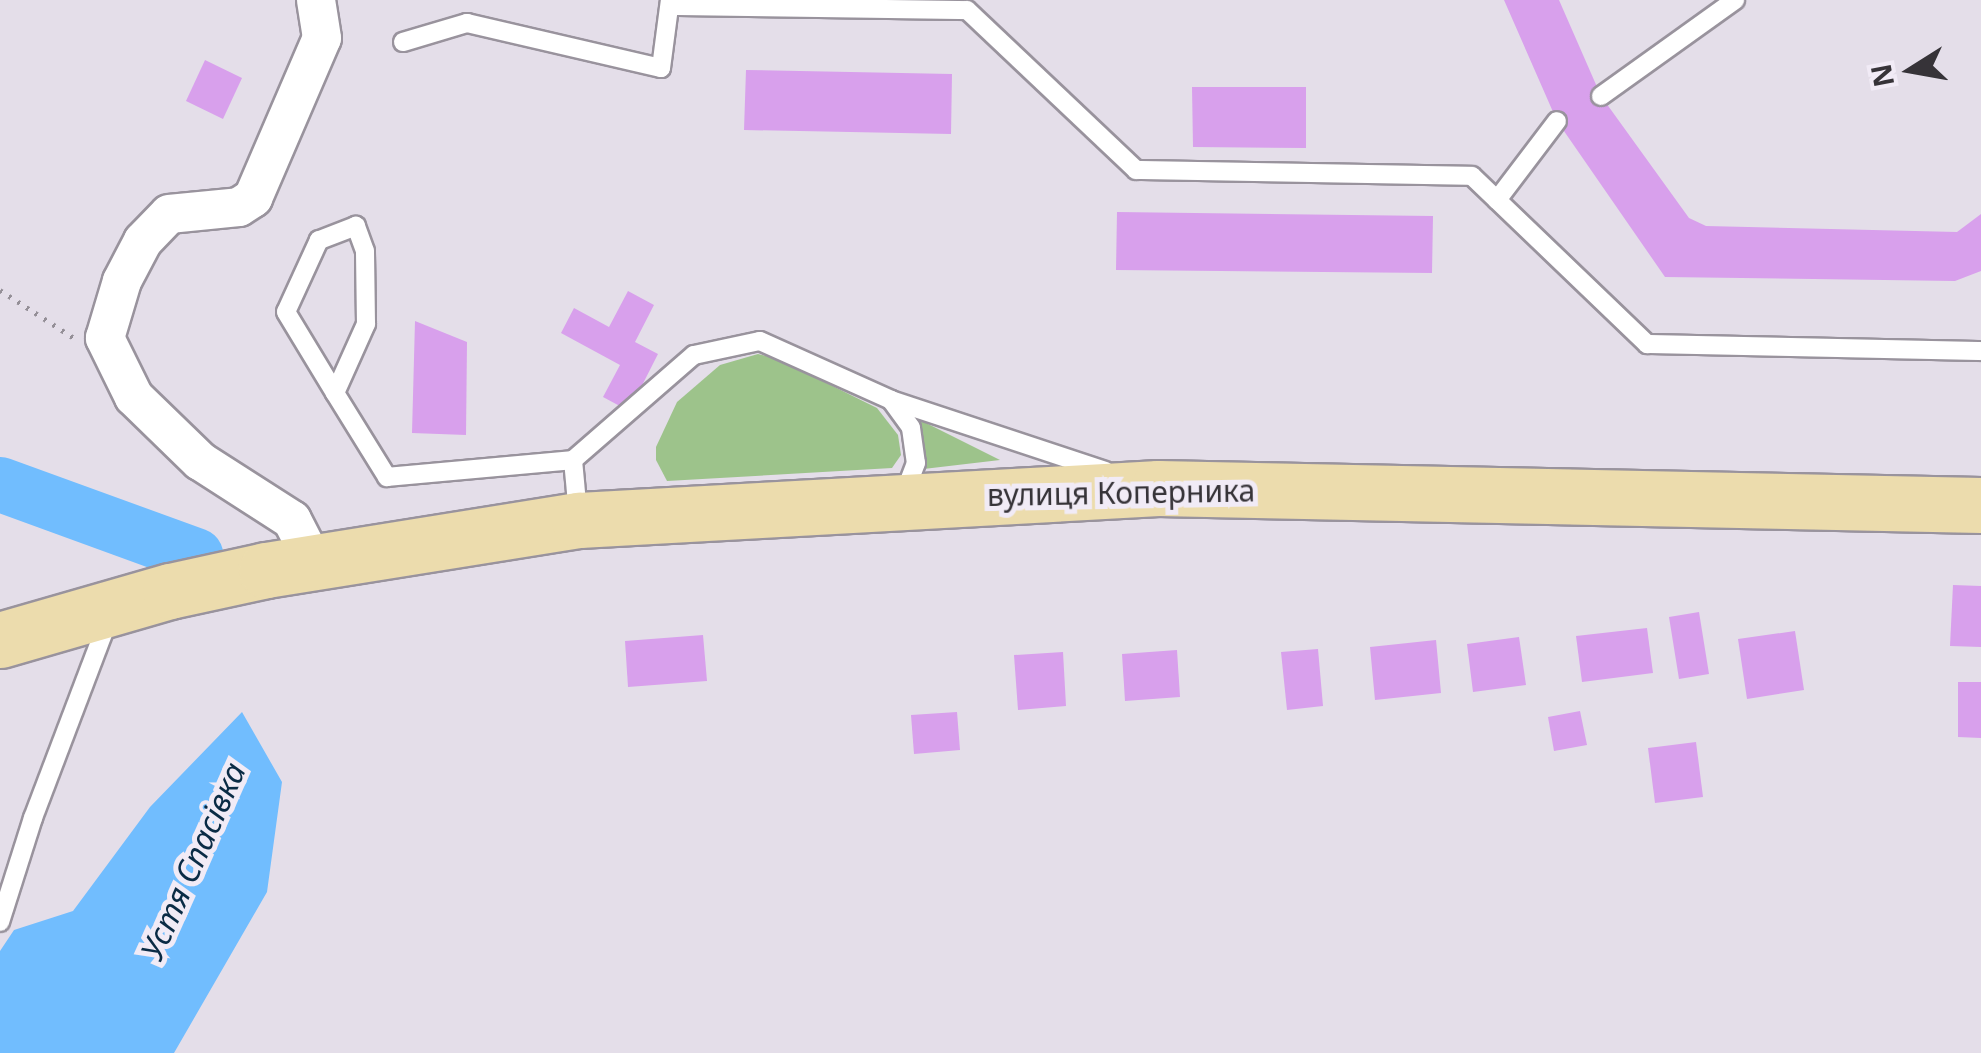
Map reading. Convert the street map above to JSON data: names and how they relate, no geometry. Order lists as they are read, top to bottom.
{
  "streets": {
    "main road": ["вулиця Коперника"]
  },
  "water": ["Устя Спасівка"],
  "north": "left"
}
